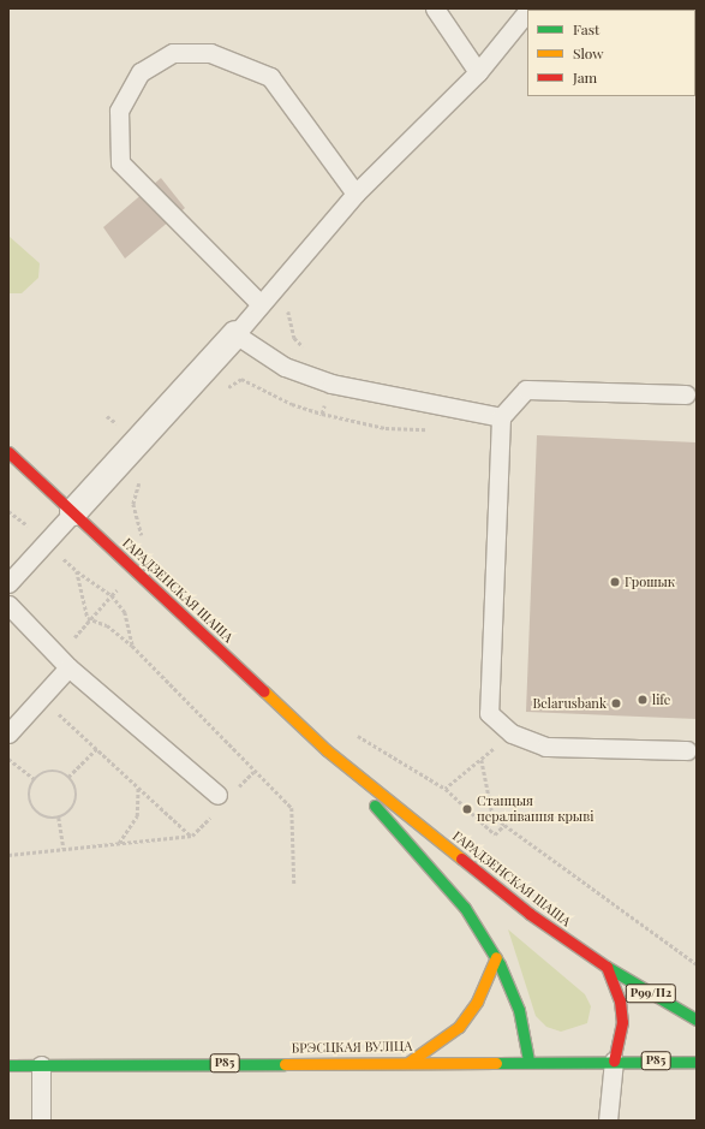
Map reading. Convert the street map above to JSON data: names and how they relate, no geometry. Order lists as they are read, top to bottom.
{
  "streets": {
    "main road": [
      "ГАРАДЗЕНСКАЯ ШАША",
      "Р99/П2",
      "БРЭСЦКАЯ ВУЛІЦА",
      "Р85"
    ]
  },
  "crossings": [
    ["ГАРАДЗЕНСКАЯ ШАША", "Р99/П2"],
    ["ГАРАДЗЕНСКАЯ ШАША", "БРЭСЦКАЯ ВУЛІЦА"],
    ["Р99/П2", "БРЭСЦКАЯ ВУЛІЦА"]
  ],
  "places": [
    "Грошык",
    "life",
    "Belarusbank",
    "Станцыя пералівання крыві"
  ],
  "legend": ["Fast", "Slow", "Jam"]
}
